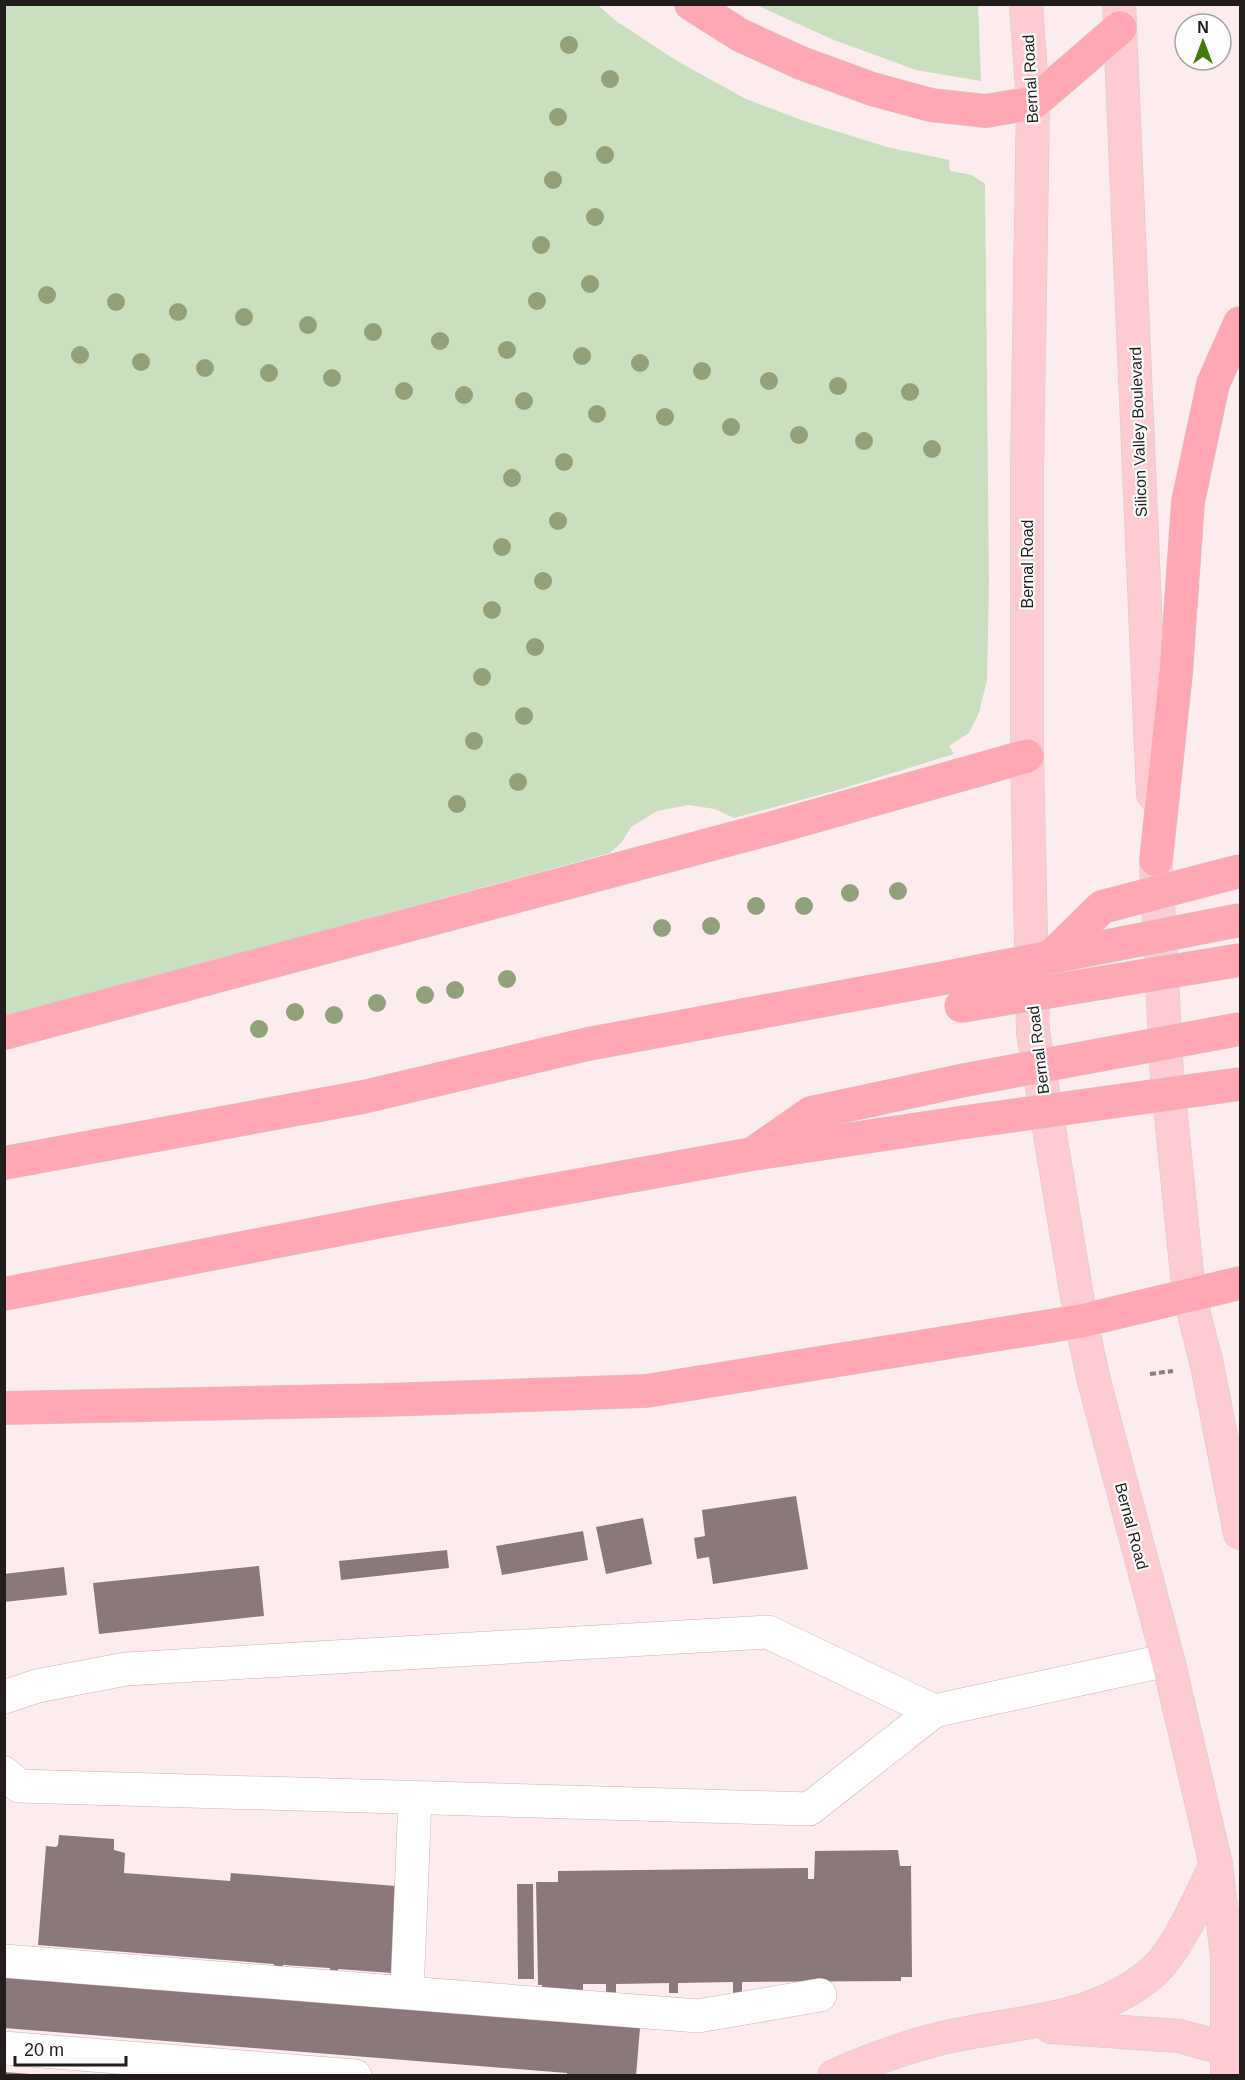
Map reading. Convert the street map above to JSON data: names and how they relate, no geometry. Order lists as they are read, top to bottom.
{
  "streets": {
    "main road": ["Bernal Road", "Silicon Valley Boulevard"]
  },
  "scale_bar": "20 m",
  "north": "top"
}
